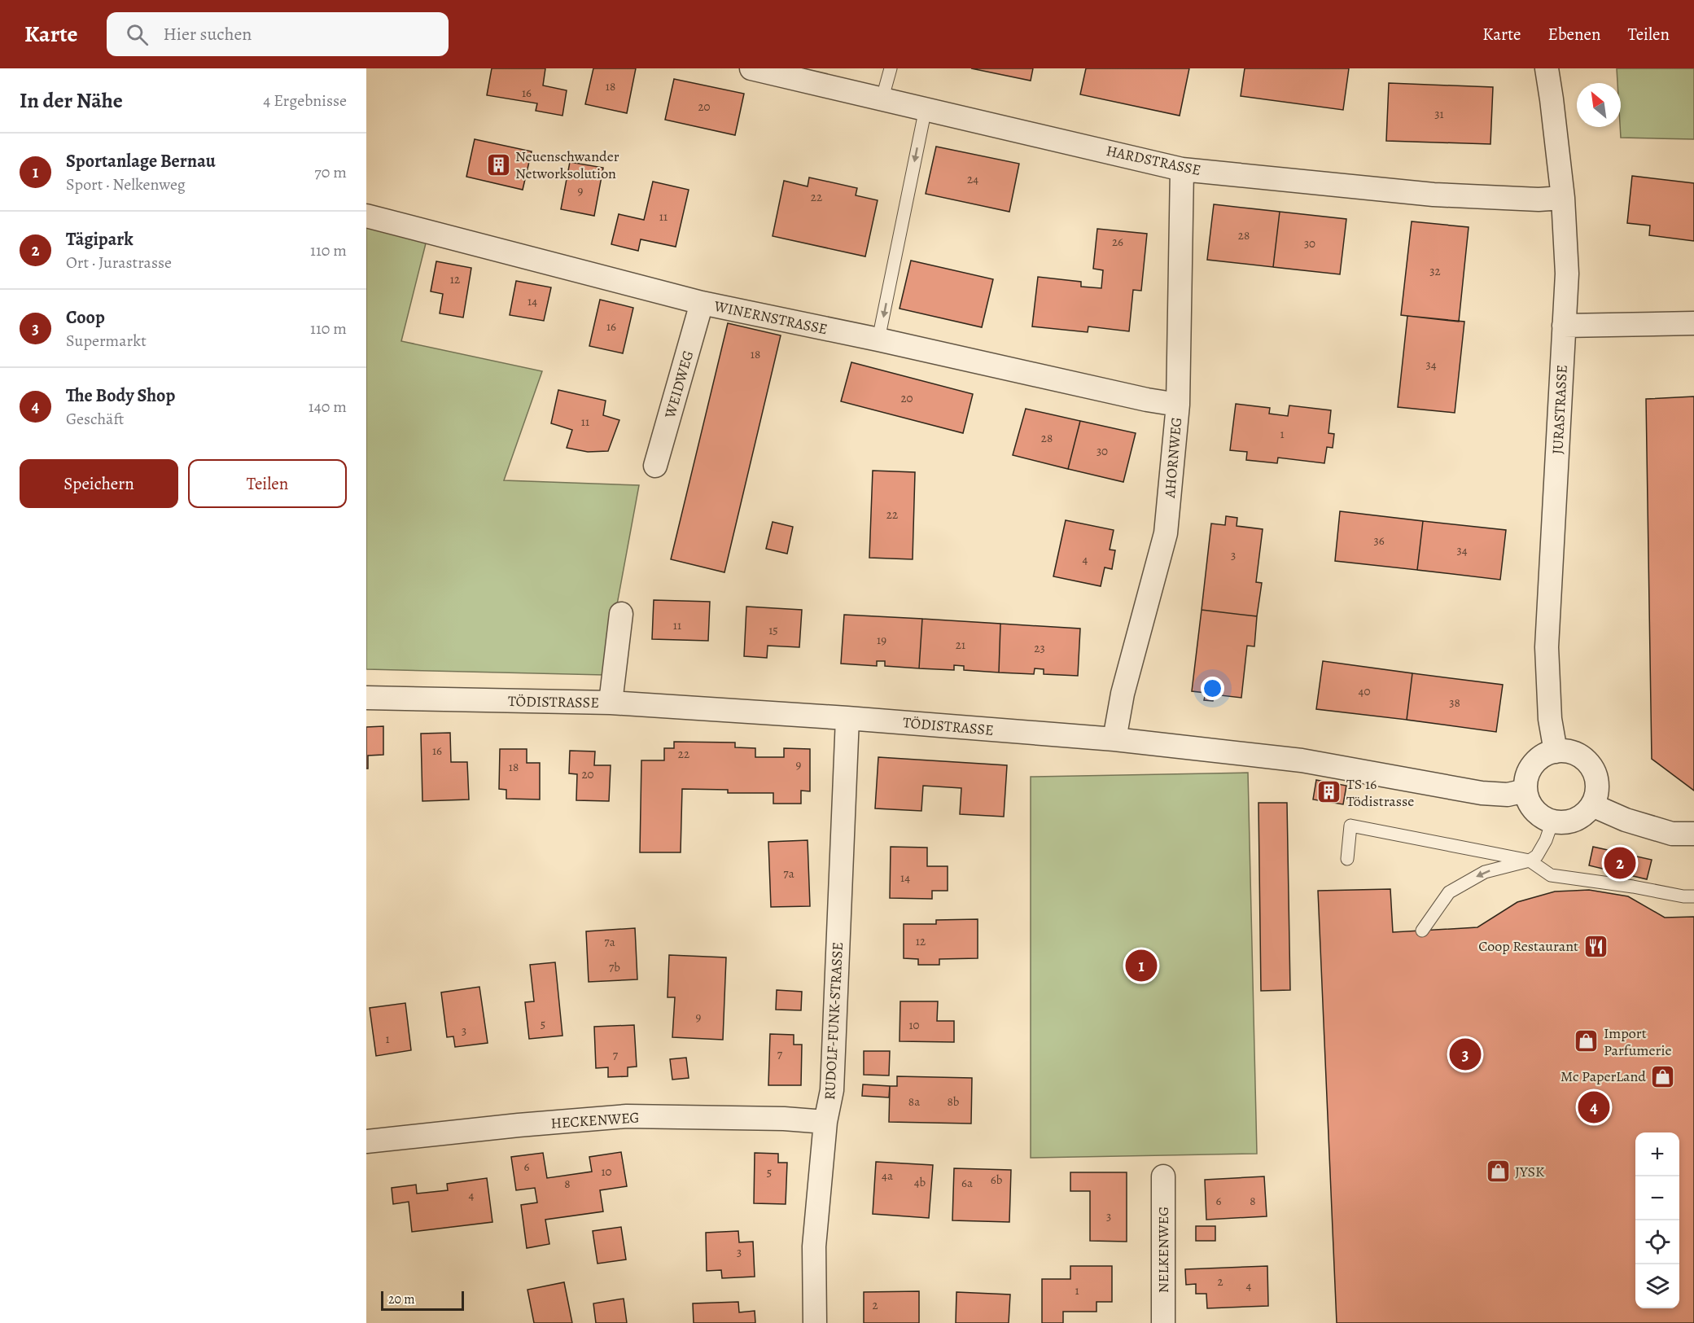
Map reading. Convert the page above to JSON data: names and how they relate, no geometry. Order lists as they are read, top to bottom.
{
  "streets": {
    "street": [
      "HARDSTRASSE",
      "WINERNSTRASSE",
      "WEIDWEG",
      "JURASTRASSE",
      "AHORNWEG",
      "TÖDISTRASSE",
      "RUDOLF-FUNK-STRASSE",
      "HECKENWEG",
      "NELKENWEG"
    ]
  },
  "crossings": [
    ["HARDSTRASSE", "JURASTRASSE"],
    ["HARDSTRASSE", "AHORNWEG"],
    ["WINERNSTRASSE", "WEIDWEG"],
    ["WINERNSTRASSE", "AHORNWEG"],
    ["JURASTRASSE", "TÖDISTRASSE"],
    ["AHORNWEG", "TÖDISTRASSE"],
    ["TÖDISTRASSE", "RUDOLF-FUNK-STRASSE"],
    ["RUDOLF-FUNK-STRASSE", "HECKENWEG"]
  ],
  "places": {
    "building": ["Neuenschwander Networksolution", "TS 16 Tödistrasse"],
    "restaurant": ["Coop Restaurant"],
    "shop": ["Import Parfumerie", "Mc PaperLand", "JYSK"]
  },
  "house_numbers": [
    "18",
    "16",
    "20",
    "31",
    "24",
    "9",
    "22",
    "11",
    "28",
    "26",
    "30",
    "32",
    "12",
    "14",
    "16",
    "18",
    "34",
    "20",
    "11",
    "1",
    "28",
    "30",
    "22",
    "36",
    "34",
    "3",
    "4",
    "11",
    "15",
    "19",
    "21",
    "23",
    "40",
    "38",
    "16",
    "22",
    "9",
    "18",
    "20",
    "7a",
    "14",
    "12",
    "7a",
    "7b",
    "9",
    "5",
    "10",
    "3",
    "1",
    "7",
    "7",
    "8a",
    "8b",
    "6",
    "10",
    "5",
    "4a",
    "6b",
    "4b",
    "6a",
    "8",
    "4",
    "6",
    "8",
    "3",
    "3",
    "2",
    "4",
    "1",
    "2"
  ],
  "scale_bar": "20 m",
  "north": "top left",
  "page": {
    "header": "Karte",
    "search": "Hier suchen",
    "nav": ["Karte", "Ebenen", "Teilen"],
    "heading": ["In der Nähe", "4 Ergebnisse"],
    "list": [
      {
        "mark": "1",
        "name": "Sportanlage Bernau",
        "note": "Sport · Nelkenweg",
        "value": "70 m"
      },
      {
        "mark": "2",
        "name": "Tägipark",
        "note": "Ort · Jurastrasse",
        "value": "110 m"
      },
      {
        "mark": "3",
        "name": "Coop",
        "note": "Supermarkt",
        "value": "110 m"
      },
      {
        "mark": "4",
        "name": "The Body Shop",
        "note": "Geschäft",
        "value": "140 m"
      }
    ],
    "buttons": ["Speichern", "Teilen"],
    "pins": [
      "2",
      "1",
      "3",
      "4"
    ],
    "map_buttons": ["+", "−"],
    "scale": "20 m"
  }
}
